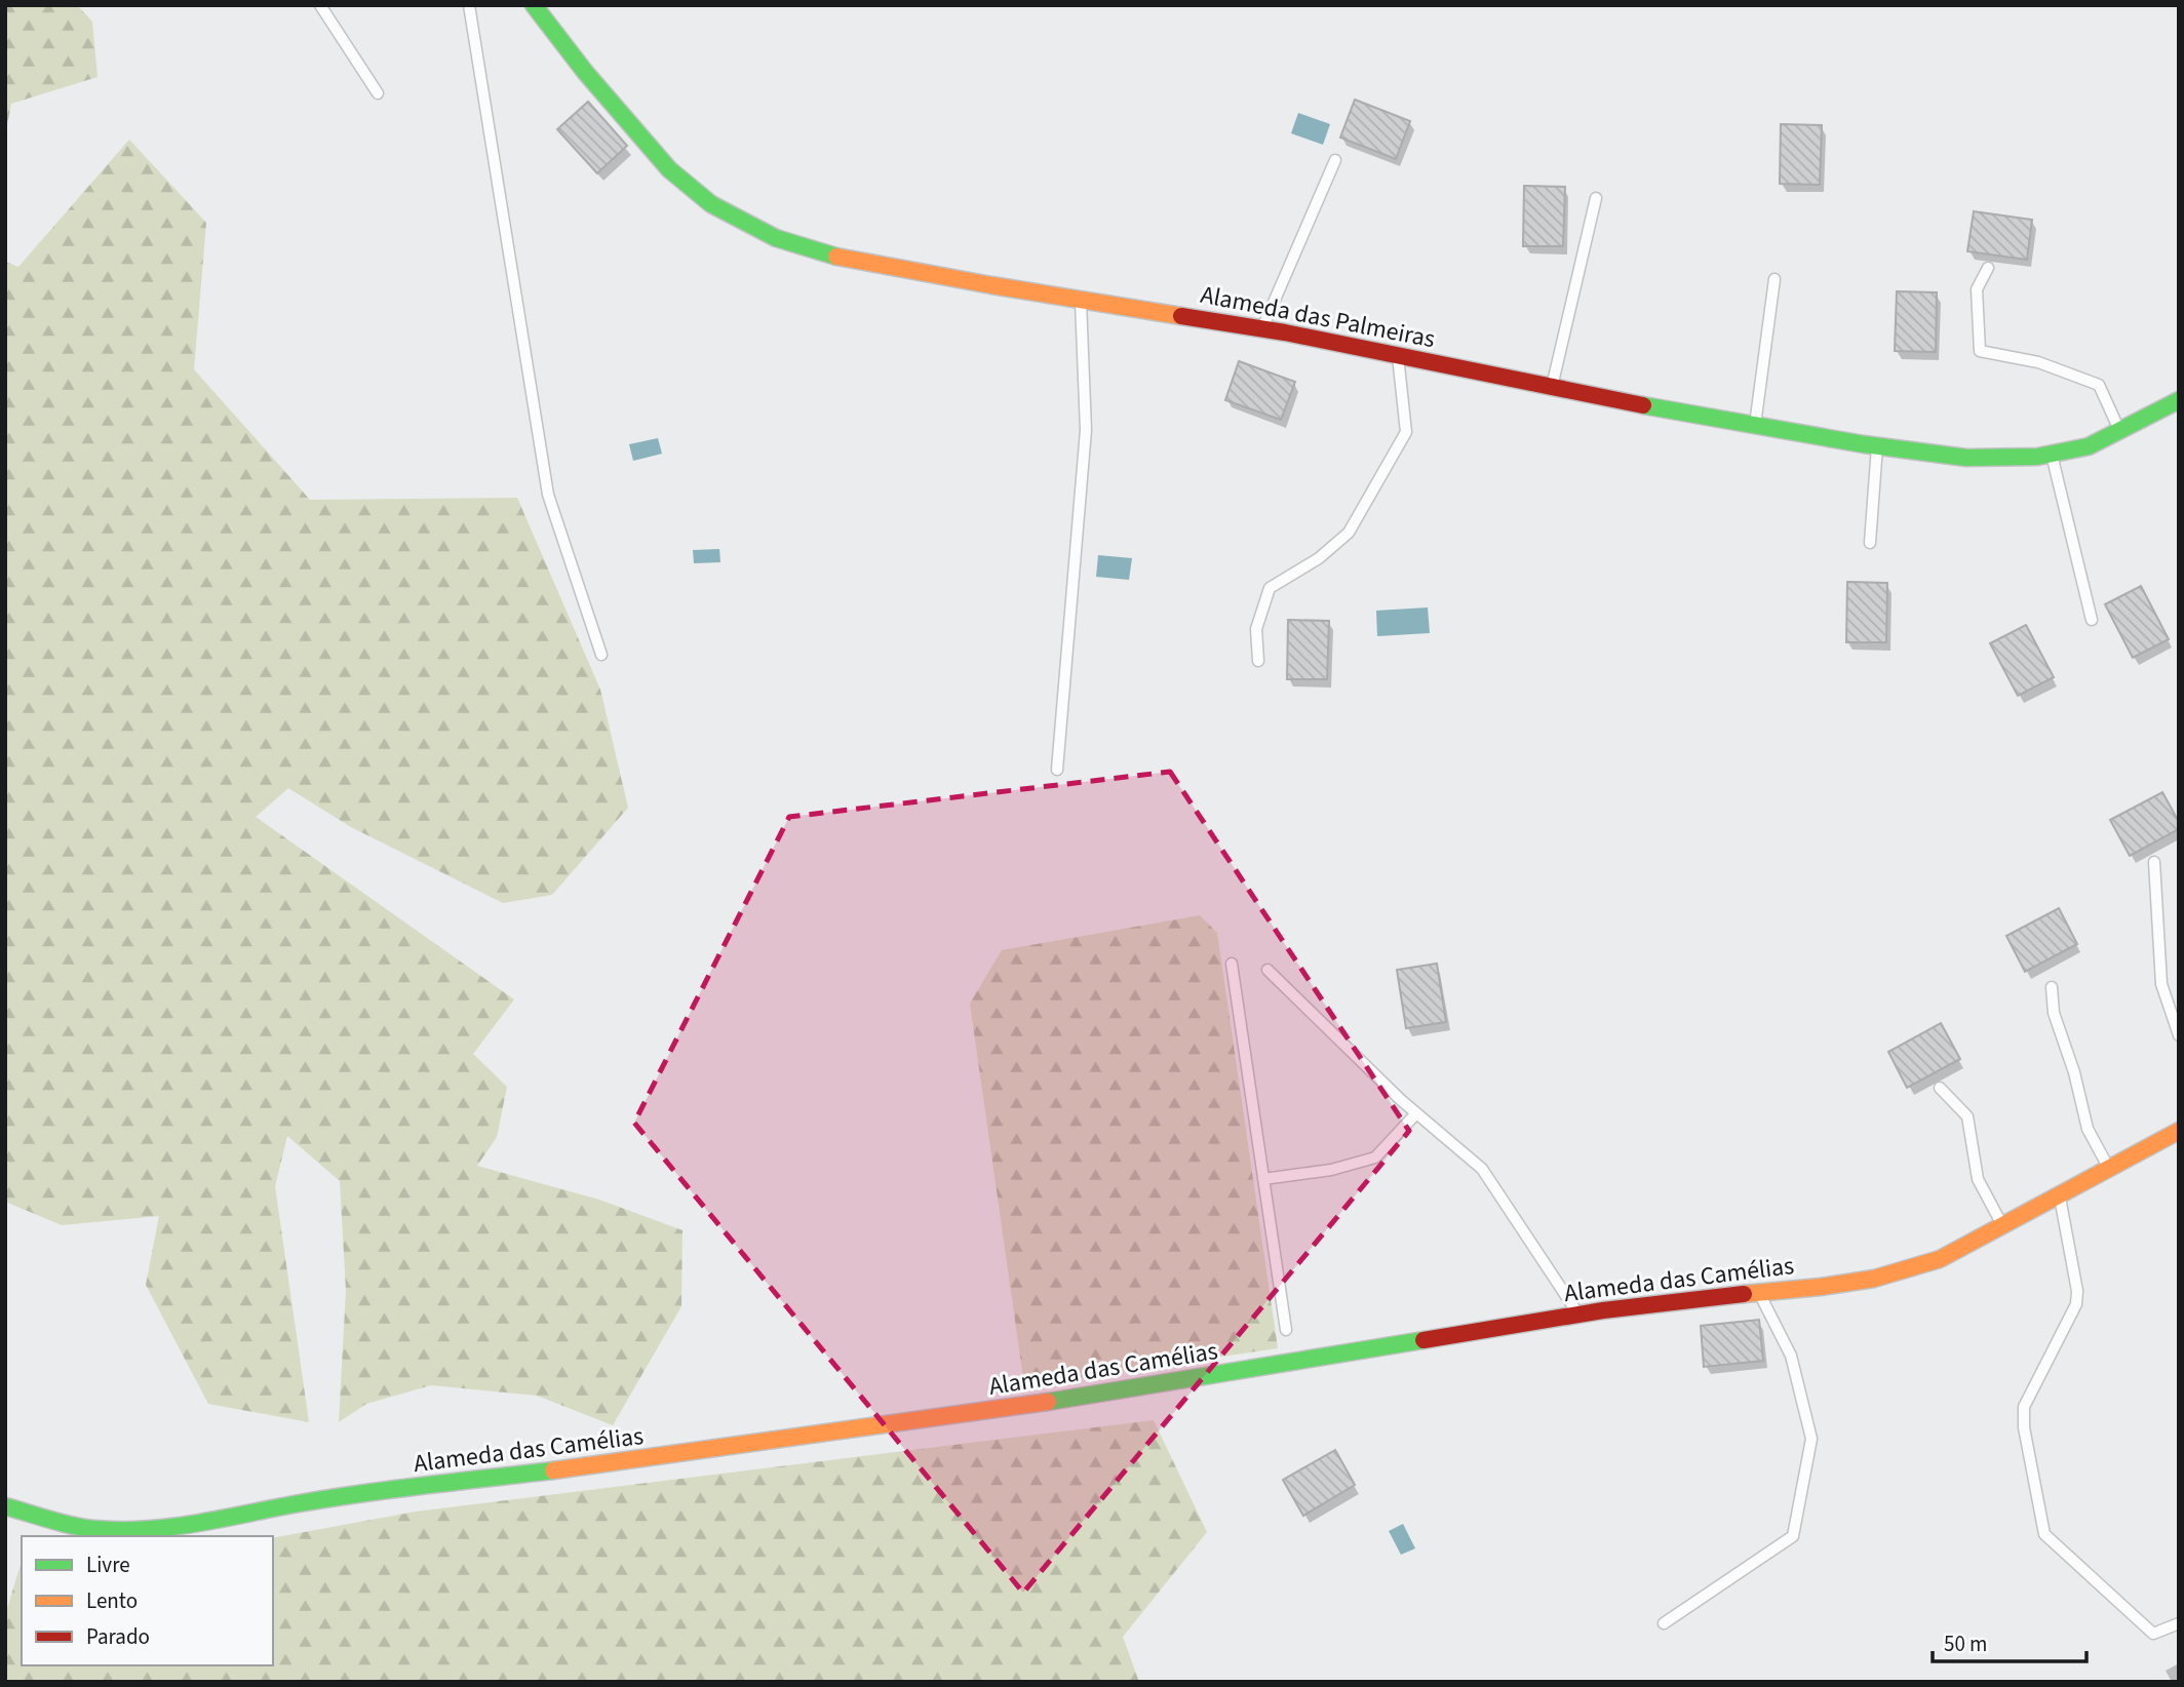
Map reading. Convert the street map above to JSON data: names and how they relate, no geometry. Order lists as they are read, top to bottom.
{
  "streets": {
    "street": ["Alameda das Palmeiras", "Alameda das Camélias"]
  },
  "legend": ["Livre", "Lento", "Parado"],
  "scale_bar": "50 m"
}
